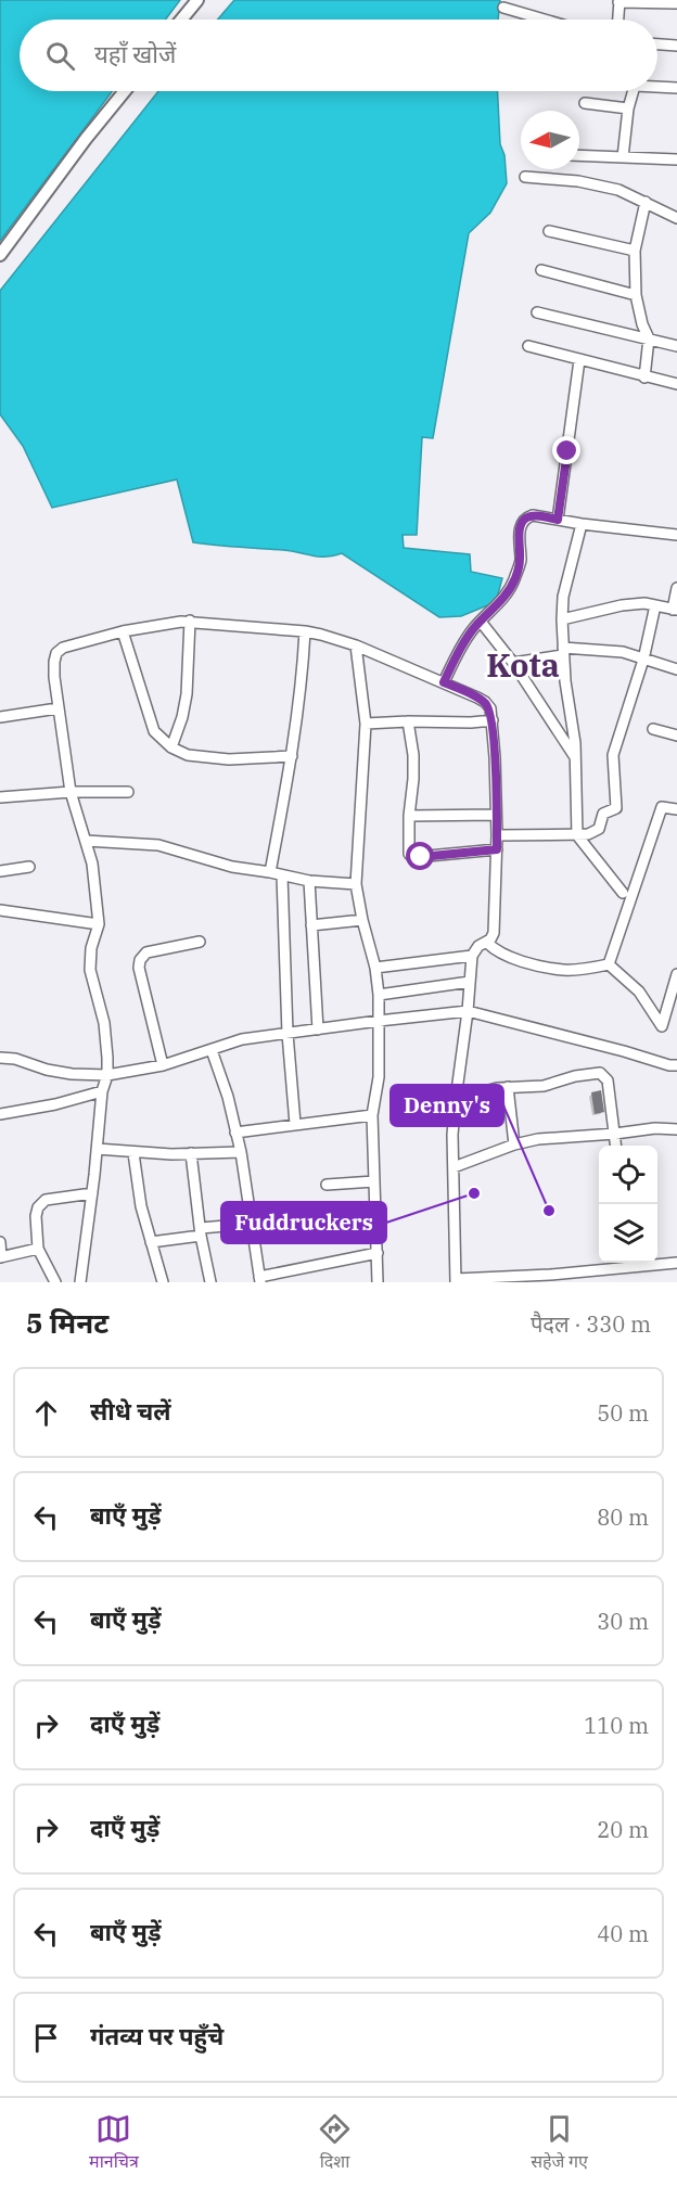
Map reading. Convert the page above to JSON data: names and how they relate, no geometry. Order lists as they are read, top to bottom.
{
  "districts": ["Kota"],
  "places": ["Fuddruckers", "Denny's"],
  "north": "left",
  "page": {
    "search": "यहाँ खोजें",
    "heading": ["5 मिनट", "पैदल · 330 m"],
    "list": [
      ["सीधे चलें", "50 m"],
      ["बाएँ मुड़ें", "80 m"],
      ["बाएँ मुड़ें", "30 m"],
      ["दाएँ मुड़ें", "110 m"],
      ["दाएँ मुड़ें", "20 m"],
      ["बाएँ मुड़ें", "40 m"],
      "गंतव्य पर पहुँचे"
    ],
    "nav": ["मानचित्र", "दिशा", "सहेजे गए"]
  }
}
